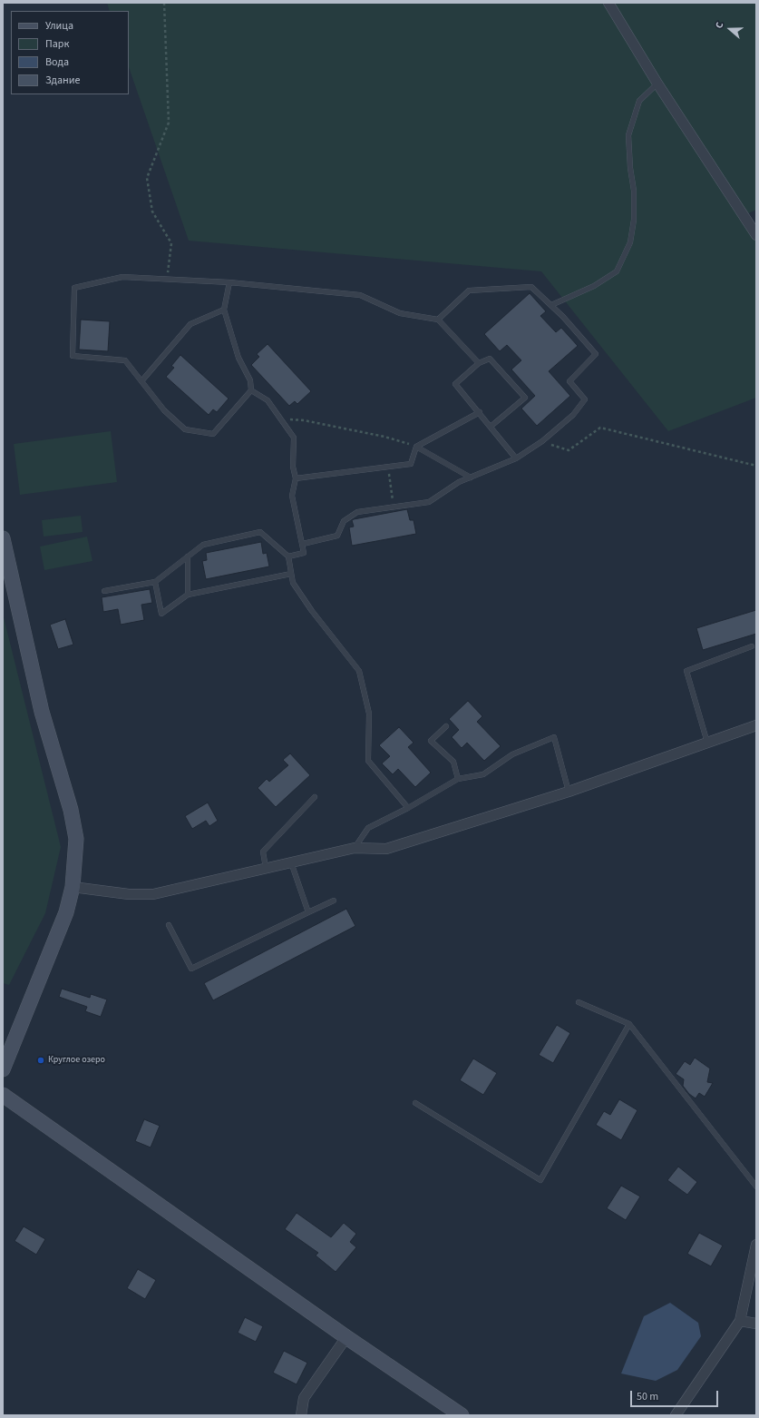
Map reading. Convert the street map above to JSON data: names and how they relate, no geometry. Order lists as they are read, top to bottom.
{
  "places": ["Круглое озеро"],
  "legend": [
    "Улица",
    "Парк",
    "Вода",
    "Здание"
  ],
  "scale_bar": "50 m",
  "north": "left"
}
